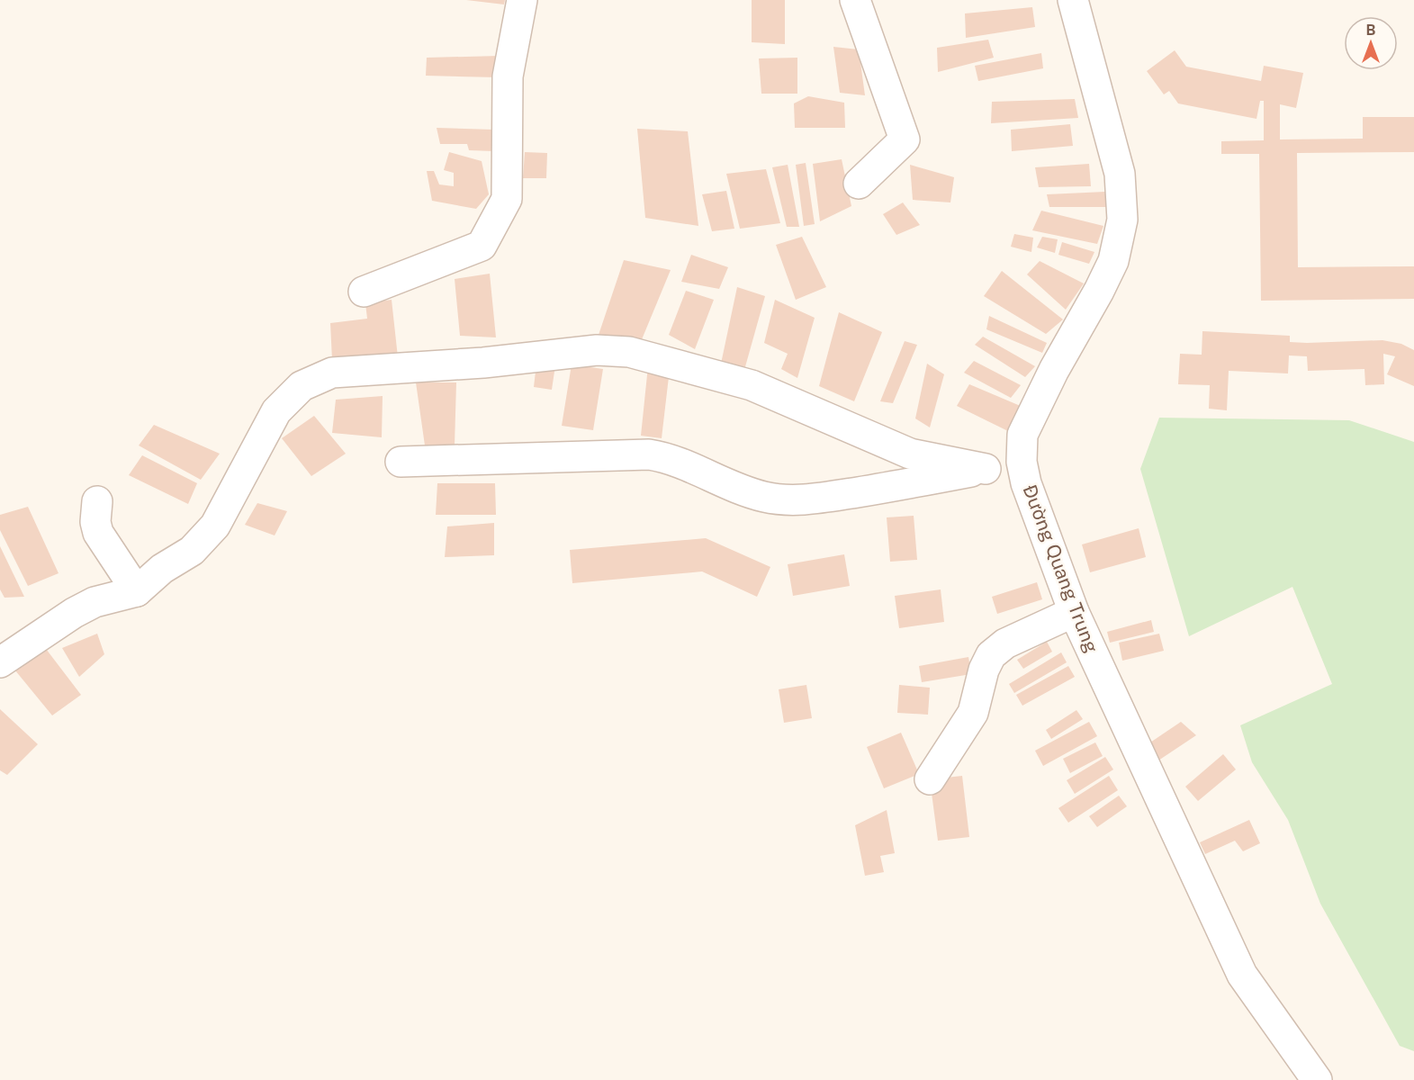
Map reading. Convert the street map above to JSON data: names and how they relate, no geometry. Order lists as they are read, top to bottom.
{
  "streets": {
    "street": ["Đường Quang Trung"]
  },
  "north": "top"
}
